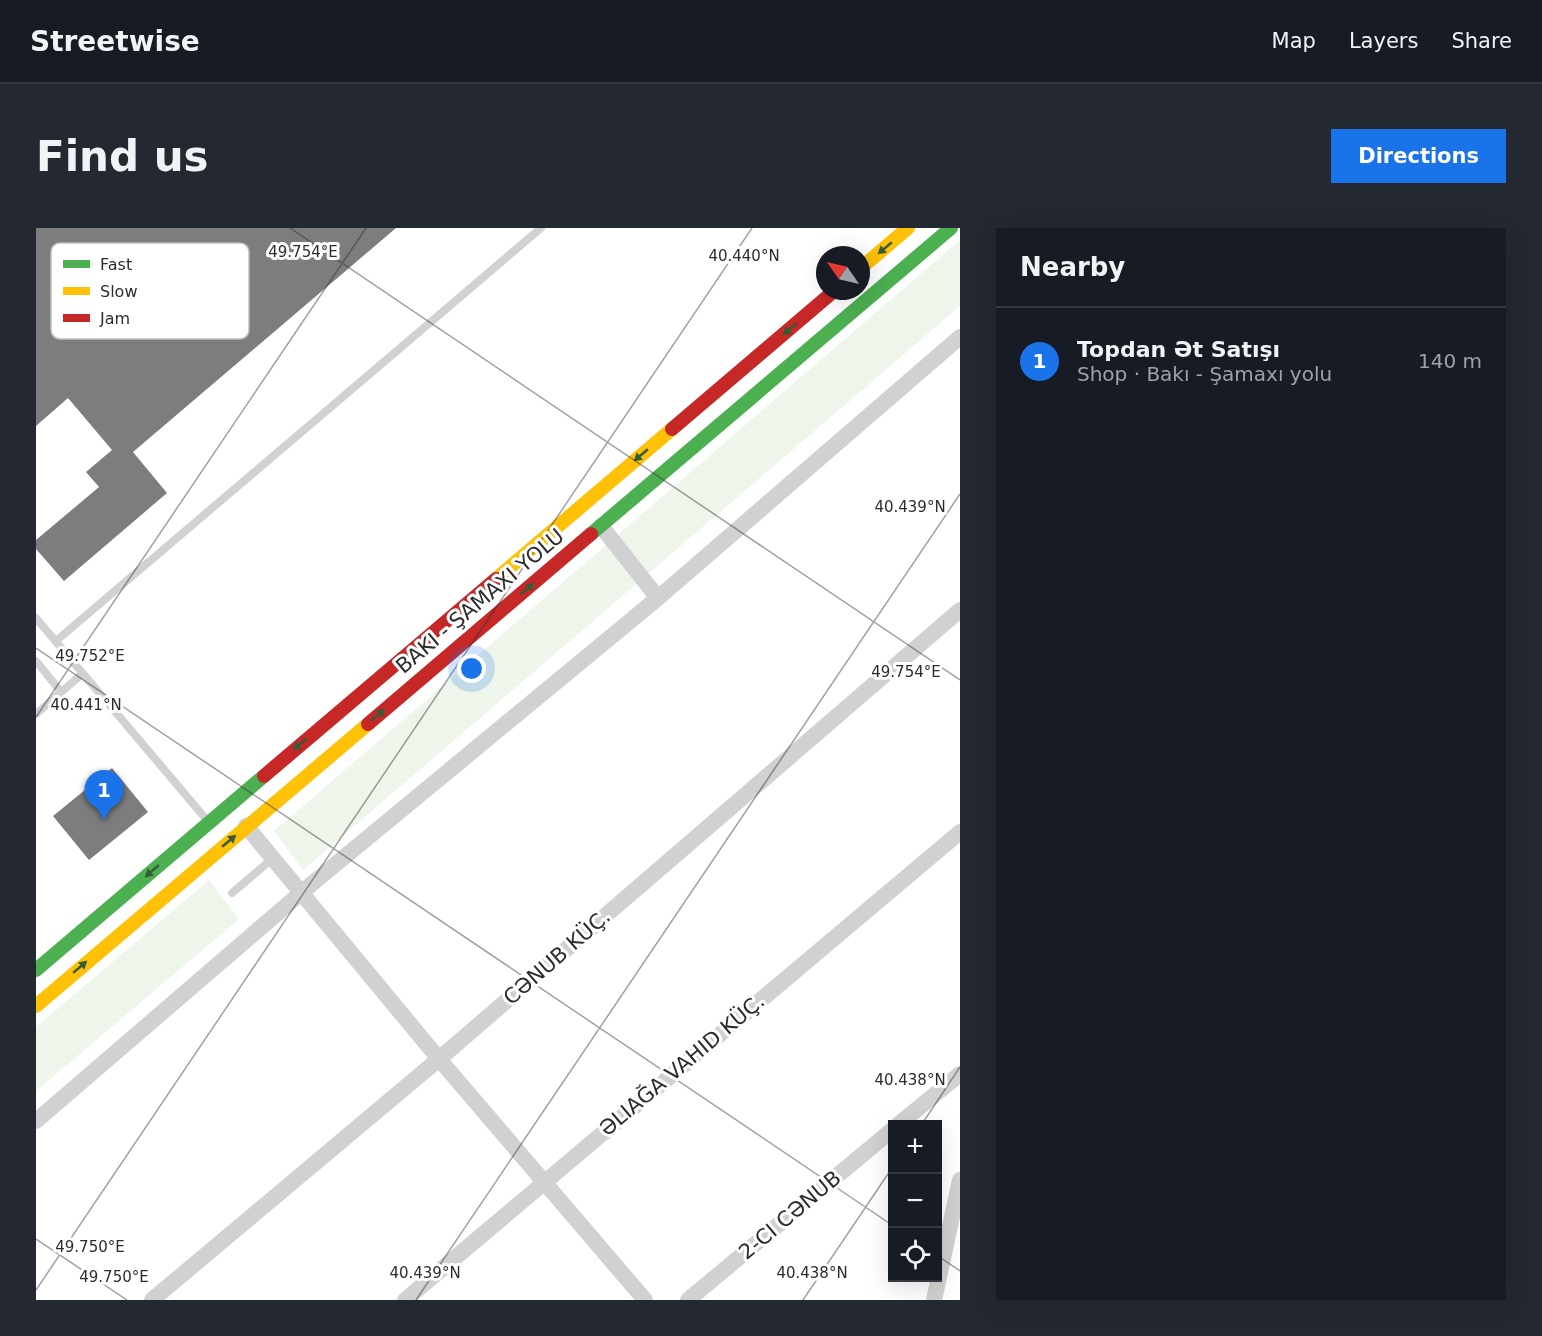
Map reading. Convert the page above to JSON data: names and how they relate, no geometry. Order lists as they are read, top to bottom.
{
  "streets": {
    "street": ["CƏNUB KÜÇ.", "ƏLIAĞA VAHID KÜÇ.", "2-CI CƏNUB"]
  },
  "legend": ["Fast", "Slow", "Jam"],
  "north": "top left",
  "page": {
    "header": "Streetwise",
    "nav": ["Map", "Layers", "Share"],
    "buttons": "Directions",
    "title": "Find us",
    "heading": "Nearby",
    "list": [
      {
        "mark": "1",
        "name": "Topdan Ət Satışı",
        "note": "Shop · Bakı - Şamaxı yolu",
        "value": "140 m"
      }
    ],
    "pins": "1",
    "map_buttons": ["+", "−"]
  },
  "coordinates": [
    "49.754°E",
    "40.440°N",
    "40.439°N",
    "49.752°E",
    "40.441°N",
    "40.438°N",
    "49.750°E"
  ]
}
